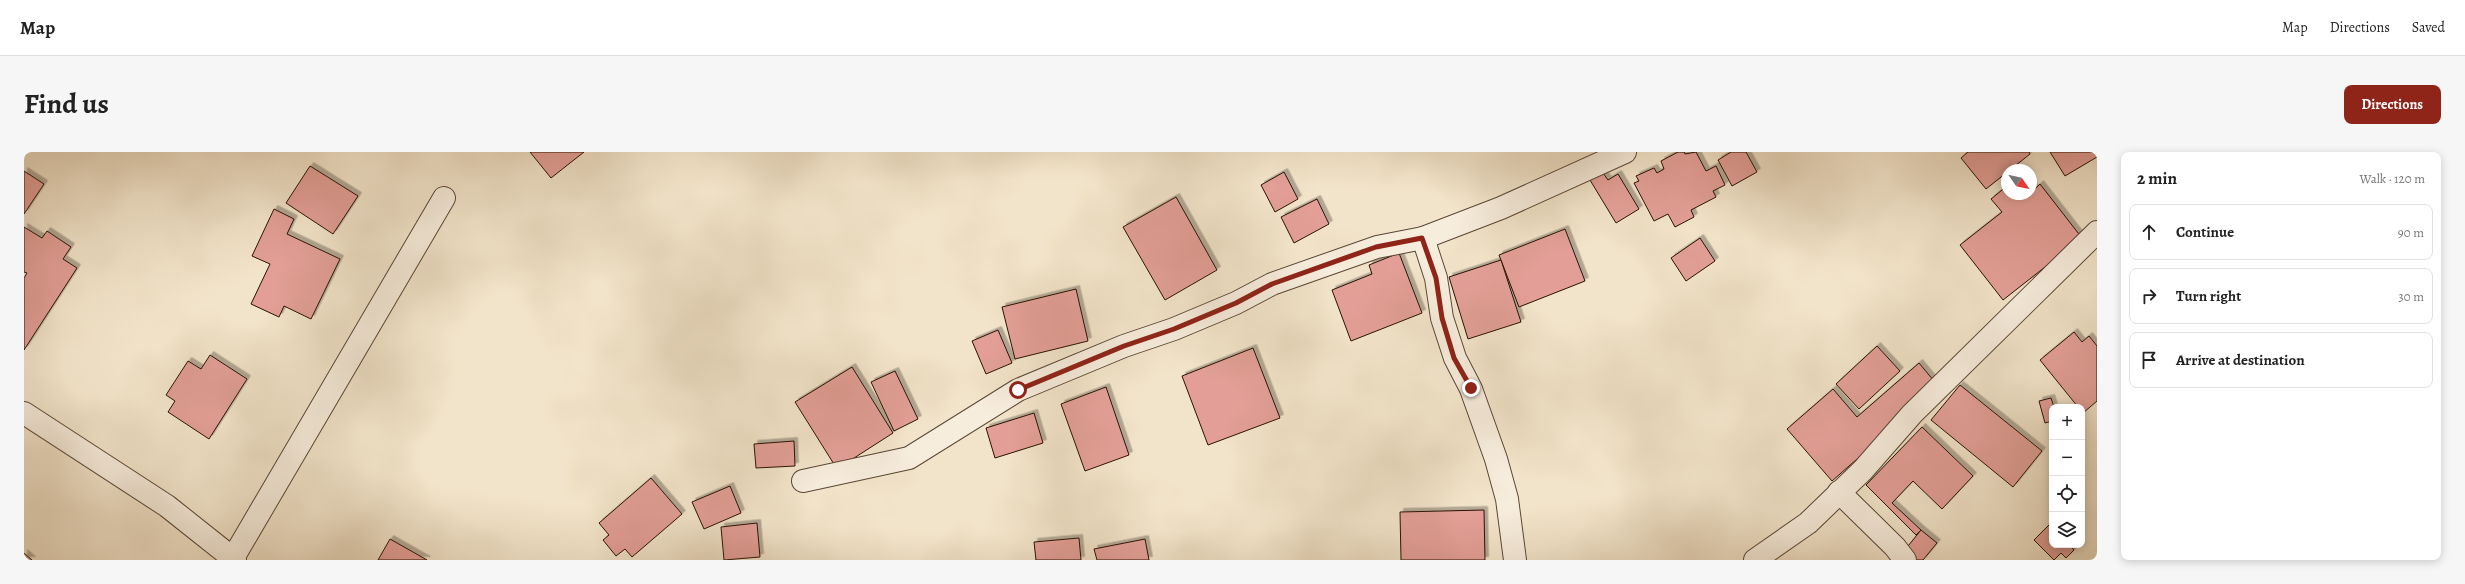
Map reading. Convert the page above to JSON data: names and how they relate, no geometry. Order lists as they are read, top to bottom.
{
  "north": "bottom right",
  "page": {
    "header": "Map",
    "nav": ["Map", "Directions", "Saved"],
    "title": "Find us",
    "buttons": "Directions",
    "heading": ["2 min", "Walk · 120 m"],
    "list": [
      ["Continue", "90 m"],
      ["Turn right", "30 m"],
      "Arrive at destination"
    ],
    "map_buttons": ["+", "−"]
  }
}
